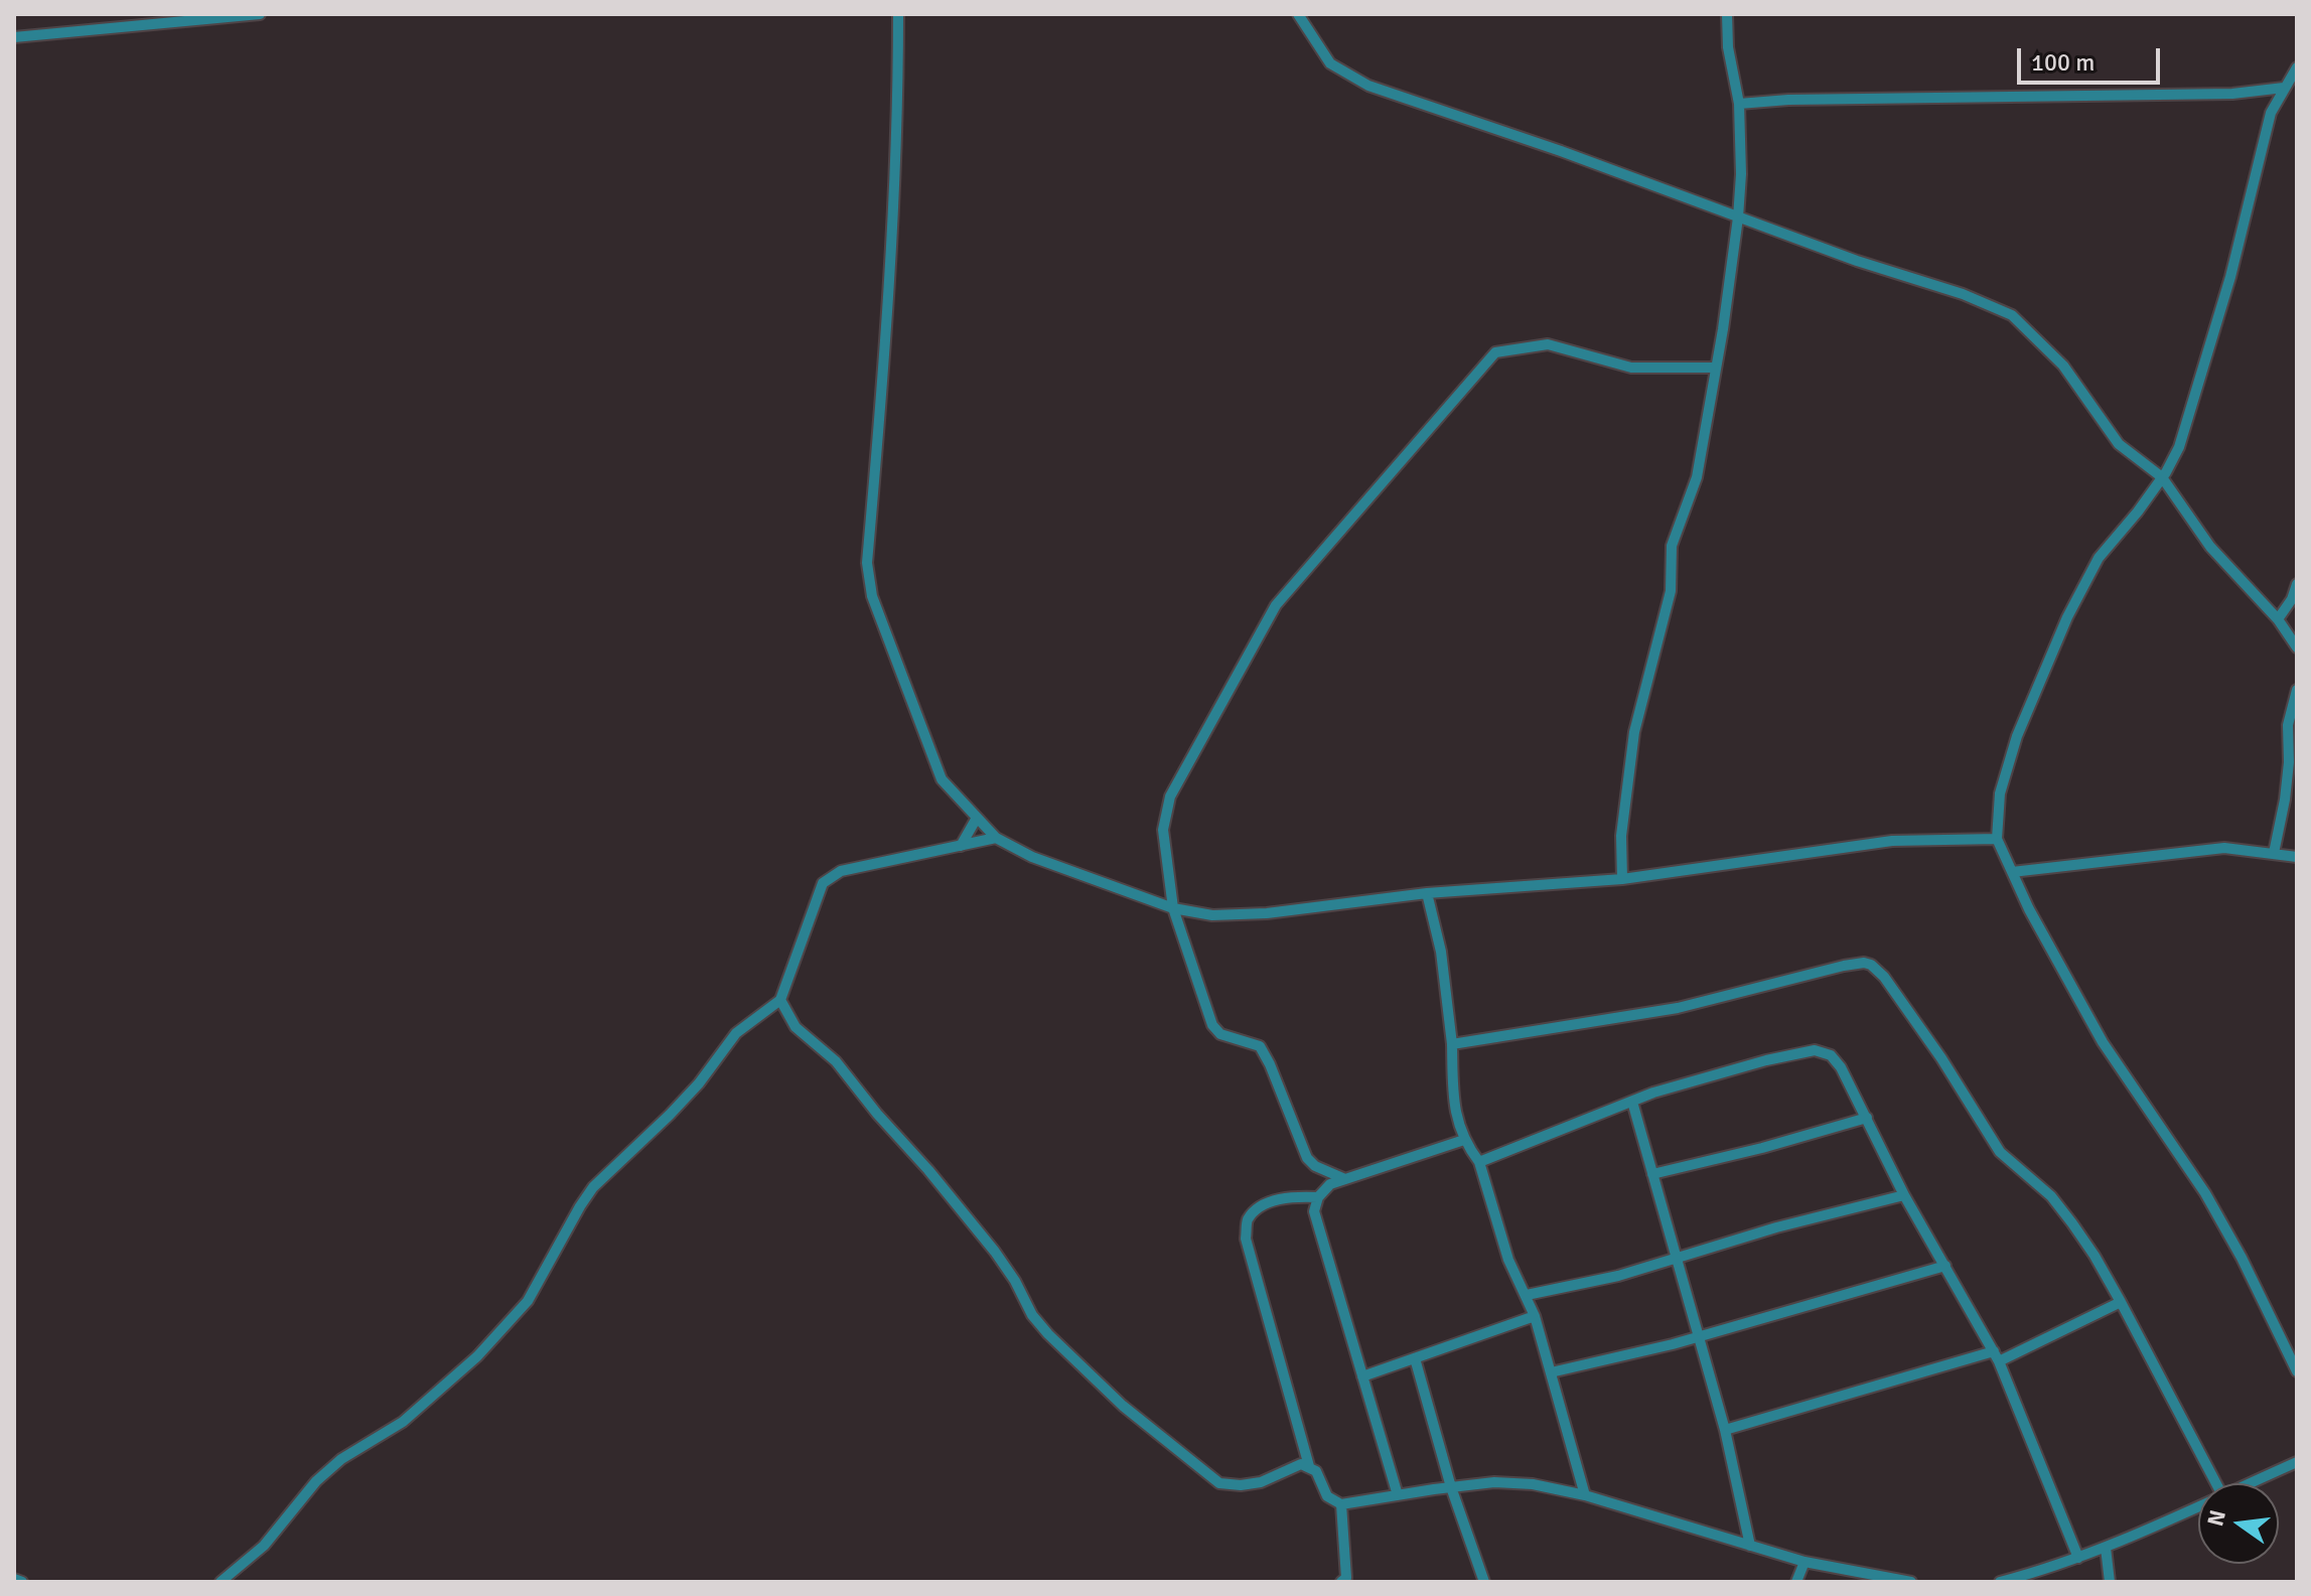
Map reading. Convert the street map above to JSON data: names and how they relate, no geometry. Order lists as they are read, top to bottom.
{
  "scale_bar": "100 m",
  "north": "left"
}
